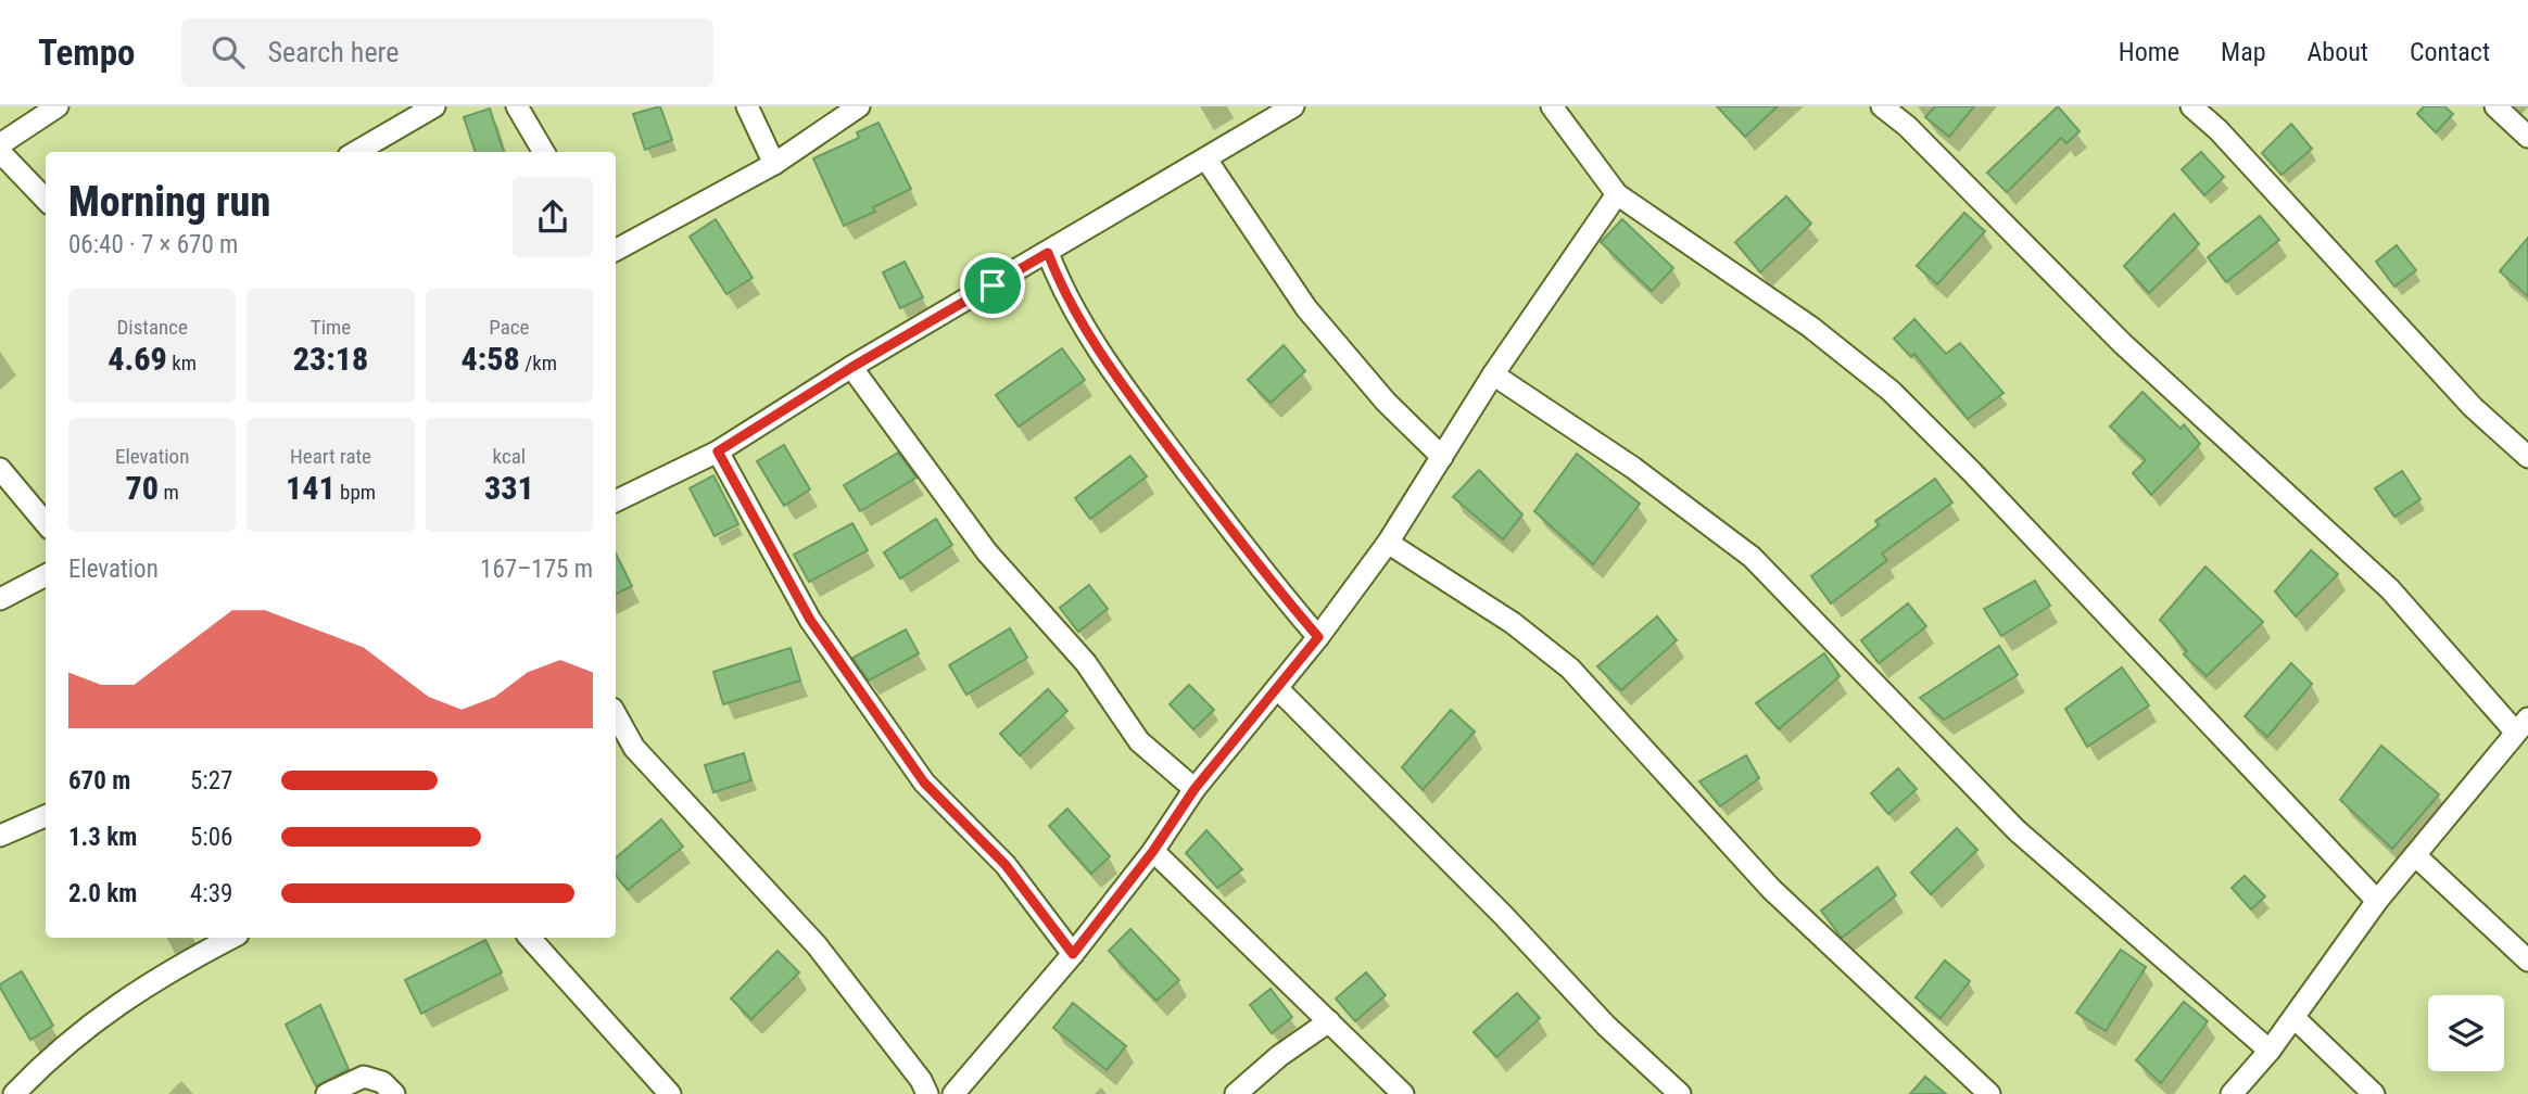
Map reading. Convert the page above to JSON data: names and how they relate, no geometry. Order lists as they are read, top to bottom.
{
  "page": {
    "header": "Tempo",
    "search": "Search here",
    "nav": [
      "Home",
      "Map",
      "About",
      "Contact"
    ],
    "heading": ["Morning run", "06:40 · 7 × 670 m"],
    "stats": [
      ["Distance", "4.69 km"],
      ["Time", "23:18"],
      ["Pace", "4:58 /km"],
      ["Elevation", "70 m"],
      ["Heart rate", "141 bpm"],
      ["kcal", "331"]
    ],
    "chart": ["Elevation", "167–175 m"],
    "list": [
      {
        "name": "670 m",
        "note": "5:27"
      },
      {
        "name": "1.3 km",
        "note": "5:06"
      },
      {
        "name": "2.0 km",
        "note": "4:39"
      }
    ]
  }
}
